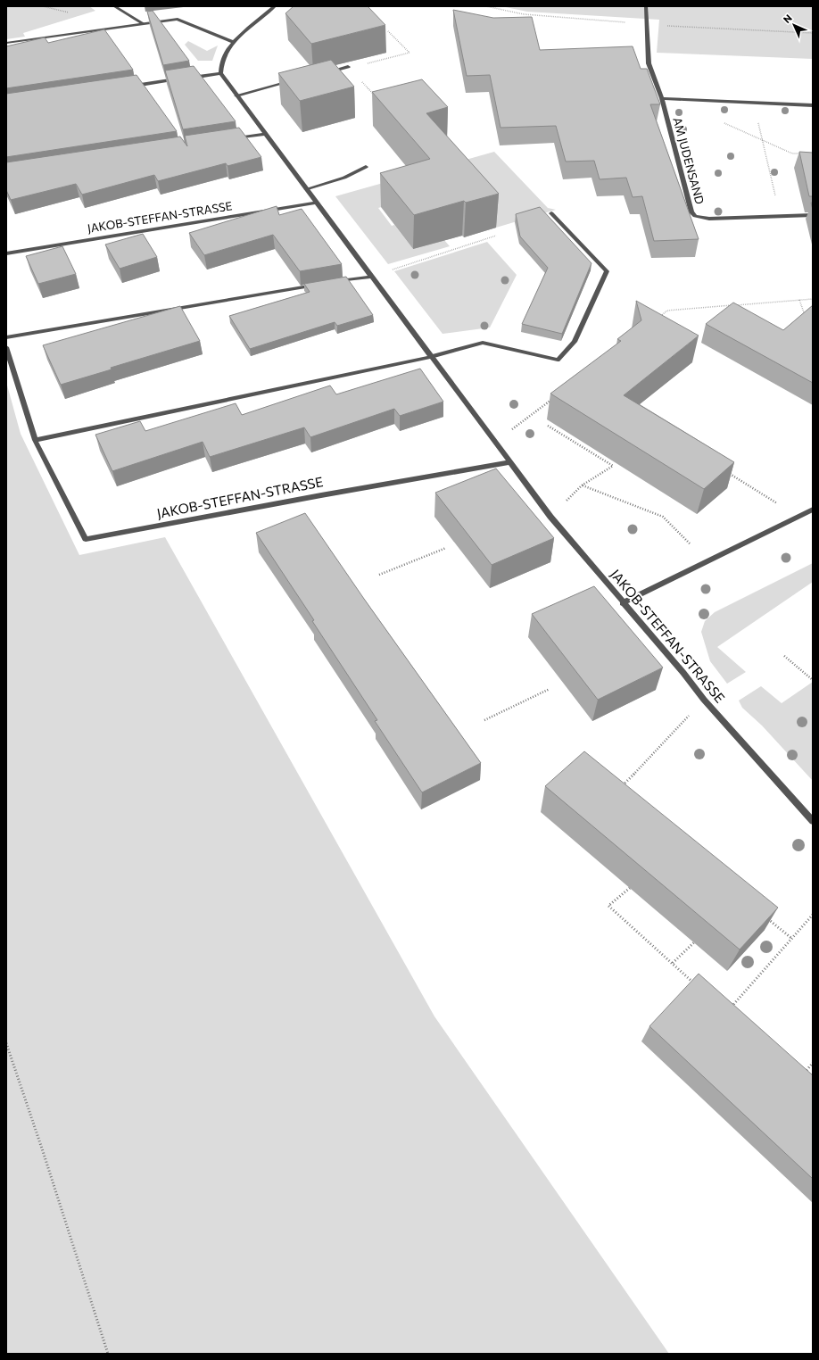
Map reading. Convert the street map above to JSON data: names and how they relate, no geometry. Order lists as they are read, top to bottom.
{
  "streets": {
    "street": ["AM JUDENSAND", "JAKOB-STEFFAN-STRASSE"]
  },
  "north": "top left"
}
